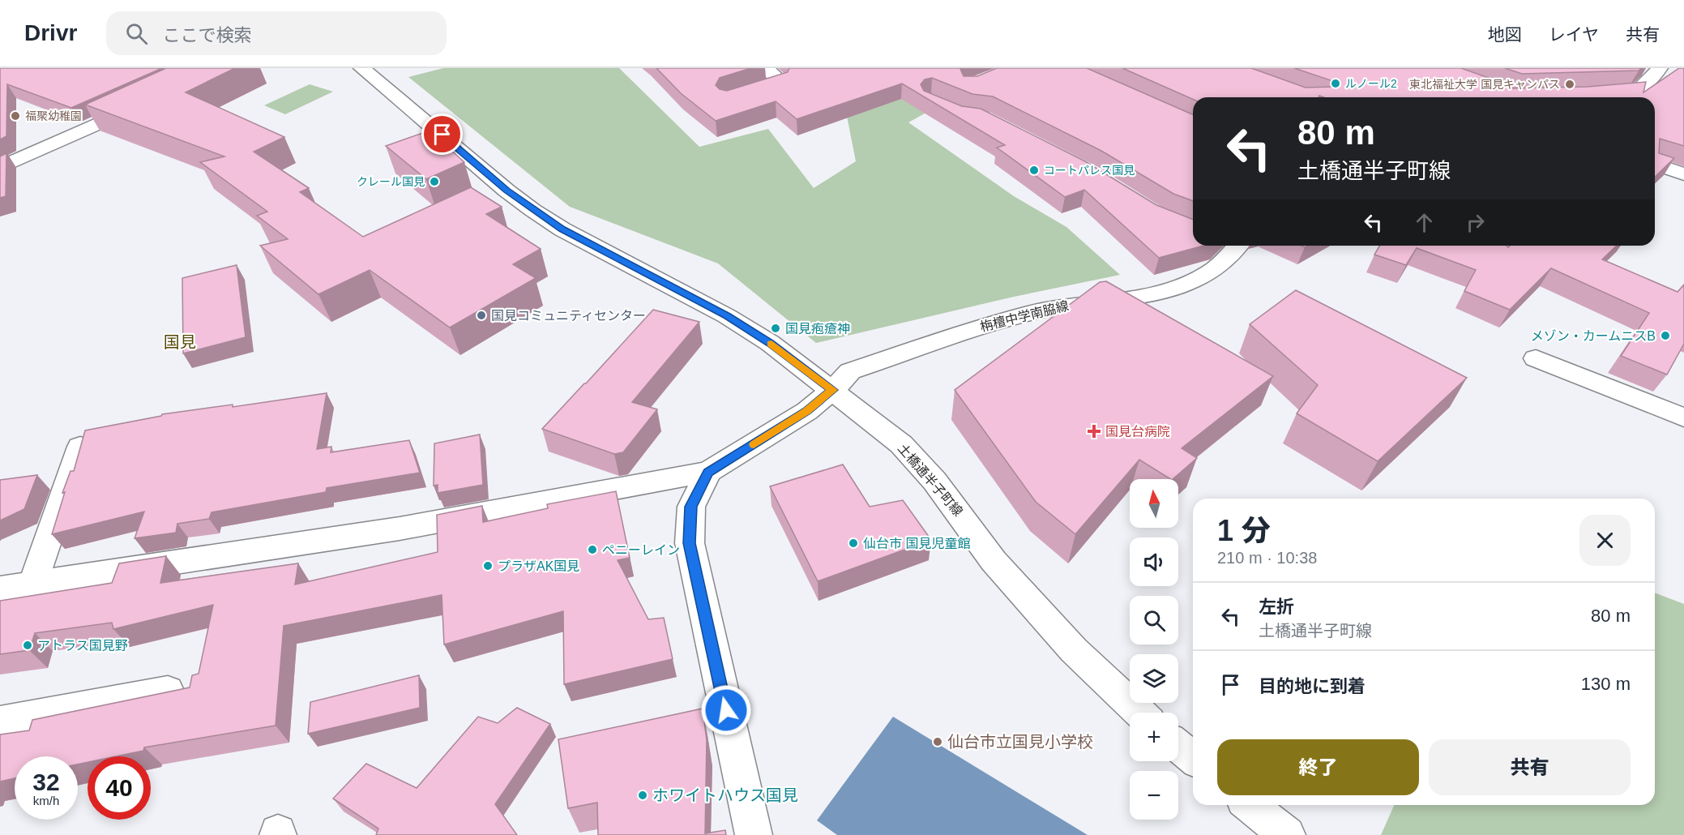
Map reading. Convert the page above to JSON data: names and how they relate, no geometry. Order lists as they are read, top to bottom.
{
  "streets": {
    "street": ["栴檀中学南脇線", "土橋通半子町線"]
  },
  "crossings": [
    ["栴檀中学南脇線", "土橋通半子町線"]
  ],
  "districts": ["国見"],
  "places": {
    "other": [
      "ルノール2",
      "東北福祉大学 国見キャンパス",
      "福聚幼稚園",
      "コートパレス国見",
      "クレール国見",
      "国見コミュニティセンター",
      "国見疱瘡神",
      "メゾン・カームニスB",
      "仙台市 国見児童館",
      "ペニーレイン",
      "プラザAK国見",
      "アトラス国見野",
      "仙台市立国見小学校",
      "ホワイトハウス国見"
    ],
    "health": ["国見台病院"]
  },
  "north": "top",
  "page": {
    "header": "Drivr",
    "search": "ここで検索",
    "nav": ["地図", "レイヤ", "共有"],
    "turn": ["80 m", "土橋通半子町線"],
    "map_buttons": ["+", "−"],
    "heading": ["1 分", "210 m · 10:38"],
    "list": [
      {
        "name": "左折",
        "note": "土橋通半子町線",
        "value": "80 m"
      },
      {
        "name": "目的地に到着",
        "value": "130 m"
      }
    ],
    "buttons": ["終了", "共有"],
    "speed": "32 km/h",
    "limit": "40"
  }
}
